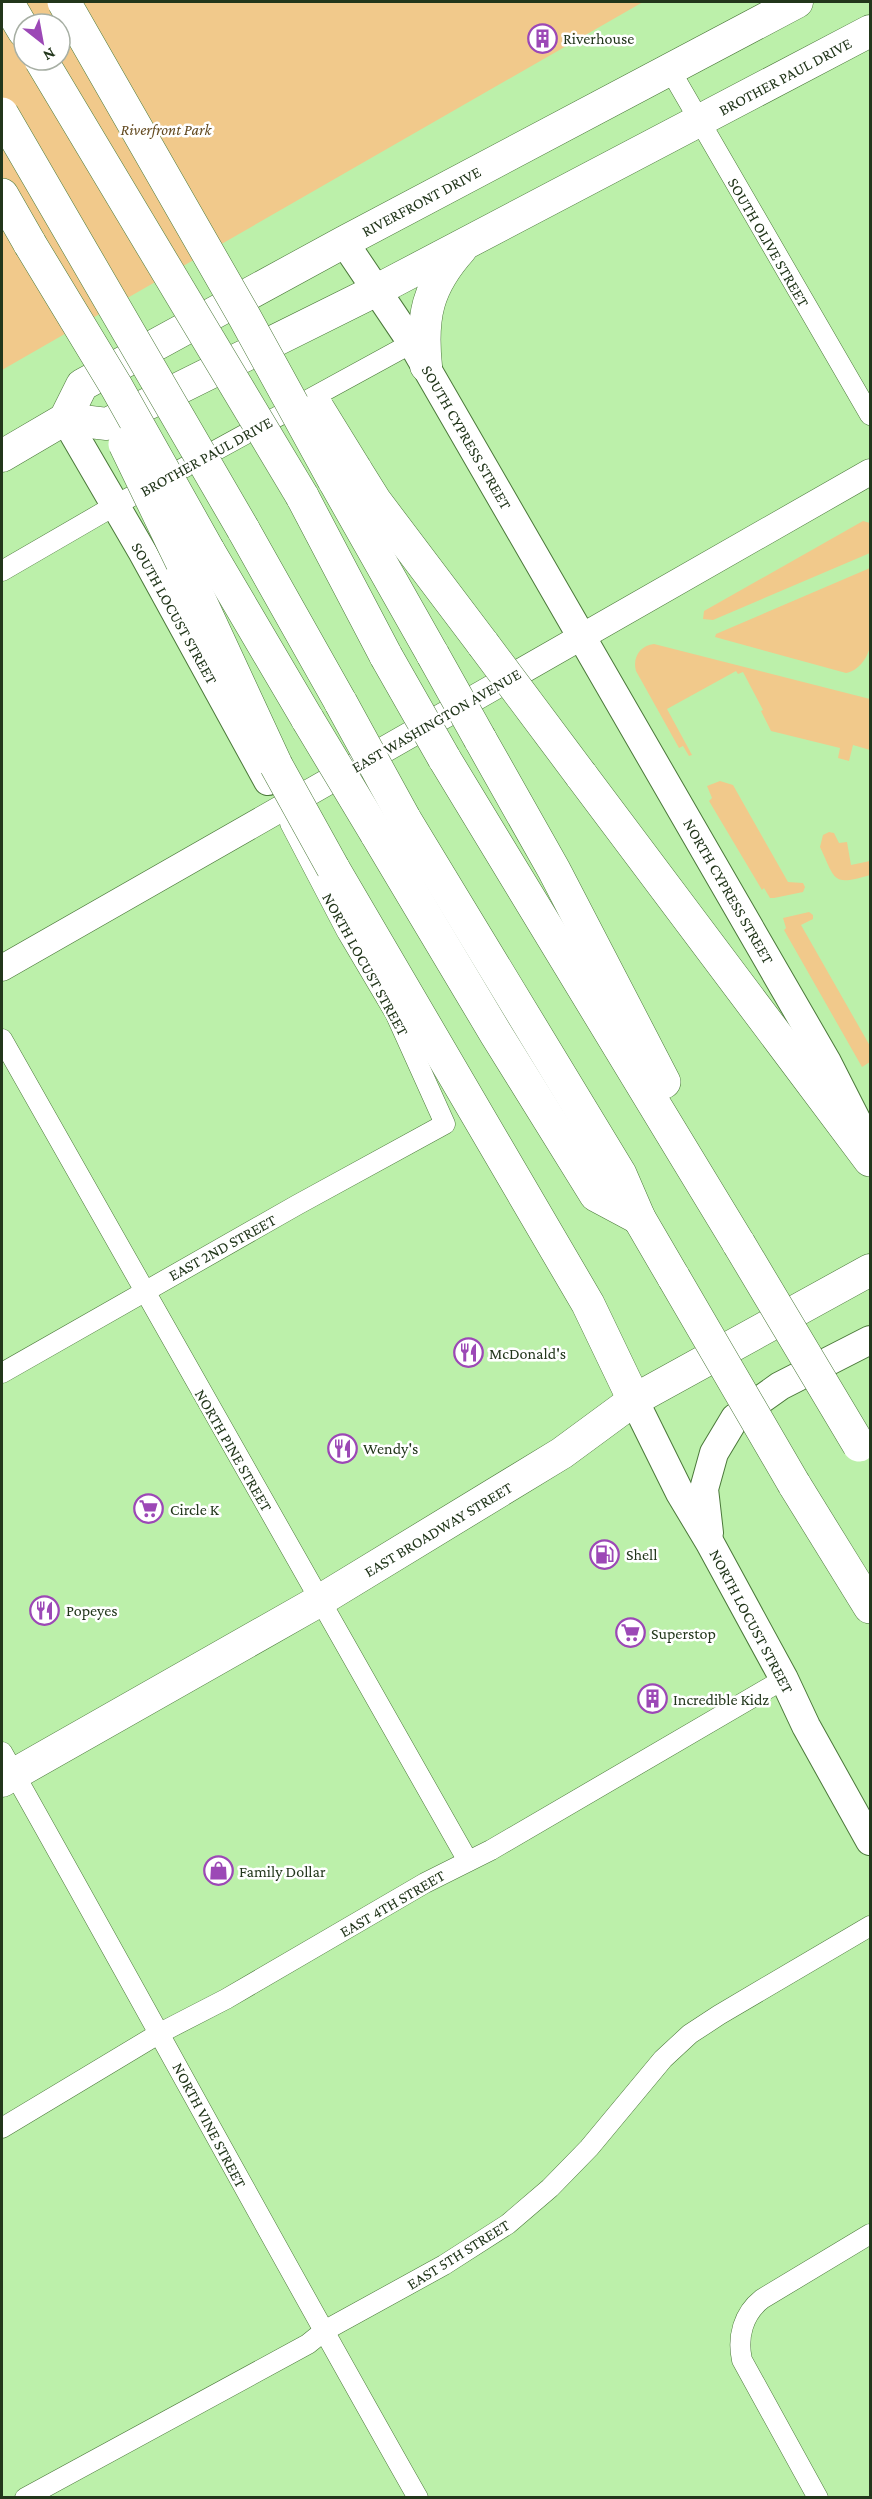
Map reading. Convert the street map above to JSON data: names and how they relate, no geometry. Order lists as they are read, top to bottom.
{
  "streets": {
    "main road": [
      "BROTHER PAUL DRIVE",
      "RIVERFRONT DRIVE",
      "SOUTH CYPRESS STREET",
      "SOUTH LOCUST STREET",
      "NORTH CYPRESS STREET",
      "NORTH LOCUST STREET",
      "EAST BROADWAY STREET"
    ],
    "street": [
      "SOUTH OLIVE STREET",
      "EAST WASHINGTON AVENUE",
      "EAST 2ND STREET",
      "NORTH PINE STREET",
      "EAST 4TH STREET",
      "NORTH VINE STREET",
      "EAST 5TH STREET"
    ]
  },
  "crossings": [
    ["BROTHER PAUL DRIVE", "SOUTH OLIVE STREET"],
    ["BROTHER PAUL DRIVE", "SOUTH CYPRESS STREET"],
    ["BROTHER PAUL DRIVE", "SOUTH LOCUST STREET"],
    ["RIVERFRONT DRIVE", "SOUTH OLIVE STREET"],
    ["RIVERFRONT DRIVE", "SOUTH CYPRESS STREET"],
    ["RIVERFRONT DRIVE", "SOUTH LOCUST STREET"],
    ["SOUTH CYPRESS STREET", "EAST WASHINGTON AVENUE"],
    ["SOUTH CYPRESS STREET", "NORTH CYPRESS STREET"],
    ["SOUTH LOCUST STREET", "EAST WASHINGTON AVENUE"],
    ["SOUTH LOCUST STREET", "NORTH LOCUST STREET"],
    ["EAST WASHINGTON AVENUE", "NORTH CYPRESS STREET"],
    ["EAST WASHINGTON AVENUE", "NORTH LOCUST STREET"],
    ["NORTH LOCUST STREET", "EAST 2ND STREET"],
    ["NORTH LOCUST STREET", "EAST BROADWAY STREET"],
    ["NORTH LOCUST STREET", "EAST 4TH STREET"],
    ["EAST 2ND STREET", "NORTH PINE STREET"],
    ["NORTH PINE STREET", "EAST BROADWAY STREET"],
    ["NORTH PINE STREET", "EAST 4TH STREET"],
    ["EAST BROADWAY STREET", "NORTH VINE STREET"],
    ["EAST 4TH STREET", "NORTH VINE STREET"],
    ["NORTH VINE STREET", "EAST 5TH STREET"]
  ],
  "parks": ["Riverfront Park"],
  "places": {
    "building": ["Riverhouse", "Incredible Kidz"],
    "restaurant": ["McDonald's", "Wendy's", "Popeyes"],
    "supermarket": ["Circle K", "Superstop"],
    "fuel station": ["Shell"],
    "shop": ["Family Dollar"]
  },
  "north": "bottom right"
}
